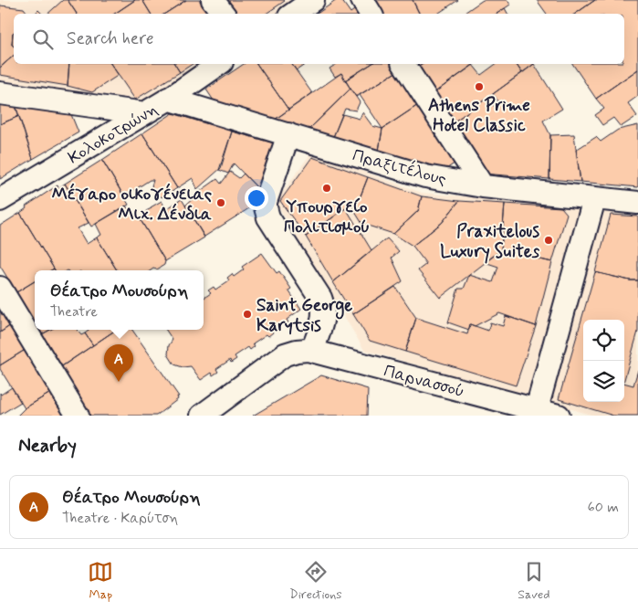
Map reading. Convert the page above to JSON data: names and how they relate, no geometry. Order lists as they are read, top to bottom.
{
  "streets": {
    "street": ["Κολοκοτρώνη", "Πραξιτέλους", "Παρνασσού"]
  },
  "crossings": [
    ["Κολοκοτρώνη", "Πραξιτέλους"]
  ],
  "places": [
    "Athens Prime Hotel Classic",
    "Υπουργείο Πολιτισμού",
    "Μέγαρο οικογένειας Μιχ. Δένδια",
    "Praxitelous Luxury Suites",
    "Saint George Karytsis"
  ],
  "page": {
    "search": "Search here",
    "popup": ["Θέατρο Μουσούρη", "Theatre"],
    "pins": "A",
    "heading": "Nearby",
    "list": [
      {
        "mark": "A",
        "name": "Θέατρο Μουσούρη",
        "note": "Theatre · Καρύτση",
        "value": "60 m"
      }
    ],
    "nav": ["Map", "Directions", "Saved"]
  }
}
